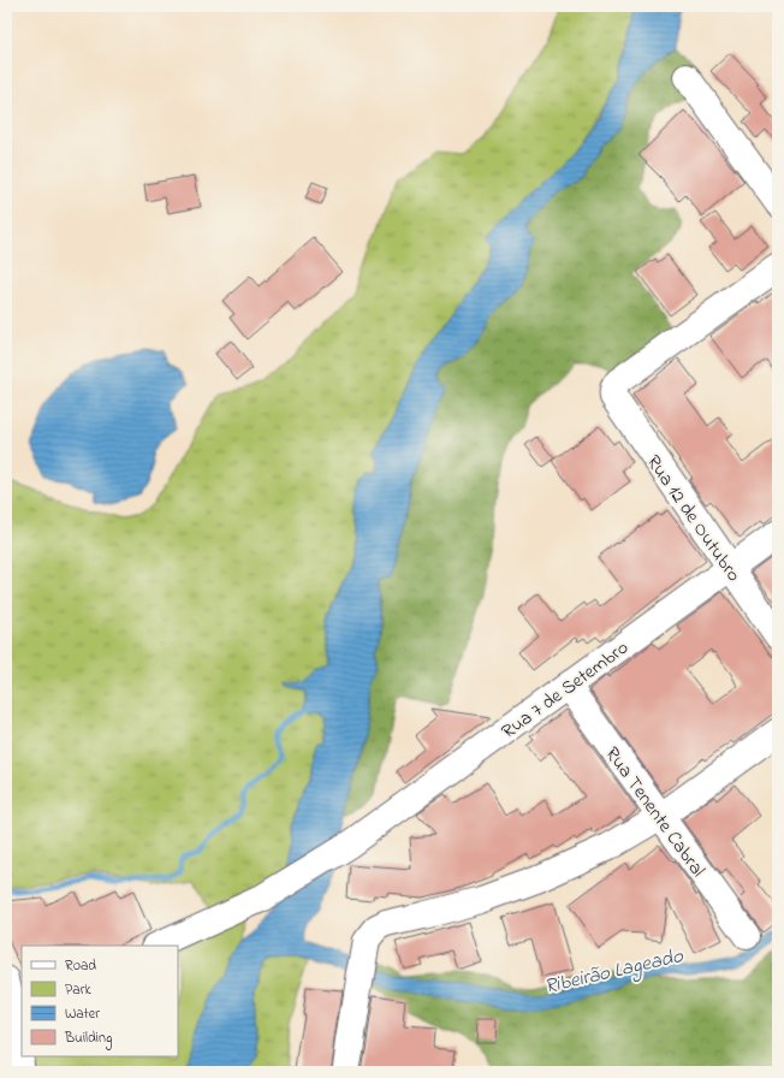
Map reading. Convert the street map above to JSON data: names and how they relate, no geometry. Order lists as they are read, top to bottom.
{
  "streets": {
    "street": ["Rua 12 de Outubro", "Rua 7 de Setembro", "Rua Tenente Cabral"]
  },
  "crossings": [
    ["Rua 12 de Outubro", "Rua 7 de Setembro"],
    ["Rua 7 de Setembro", "Rua Tenente Cabral"]
  ],
  "water": ["Ribeirão Lageado"],
  "legend": [
    "Road",
    "Park",
    "Water",
    "Building"
  ]
}
